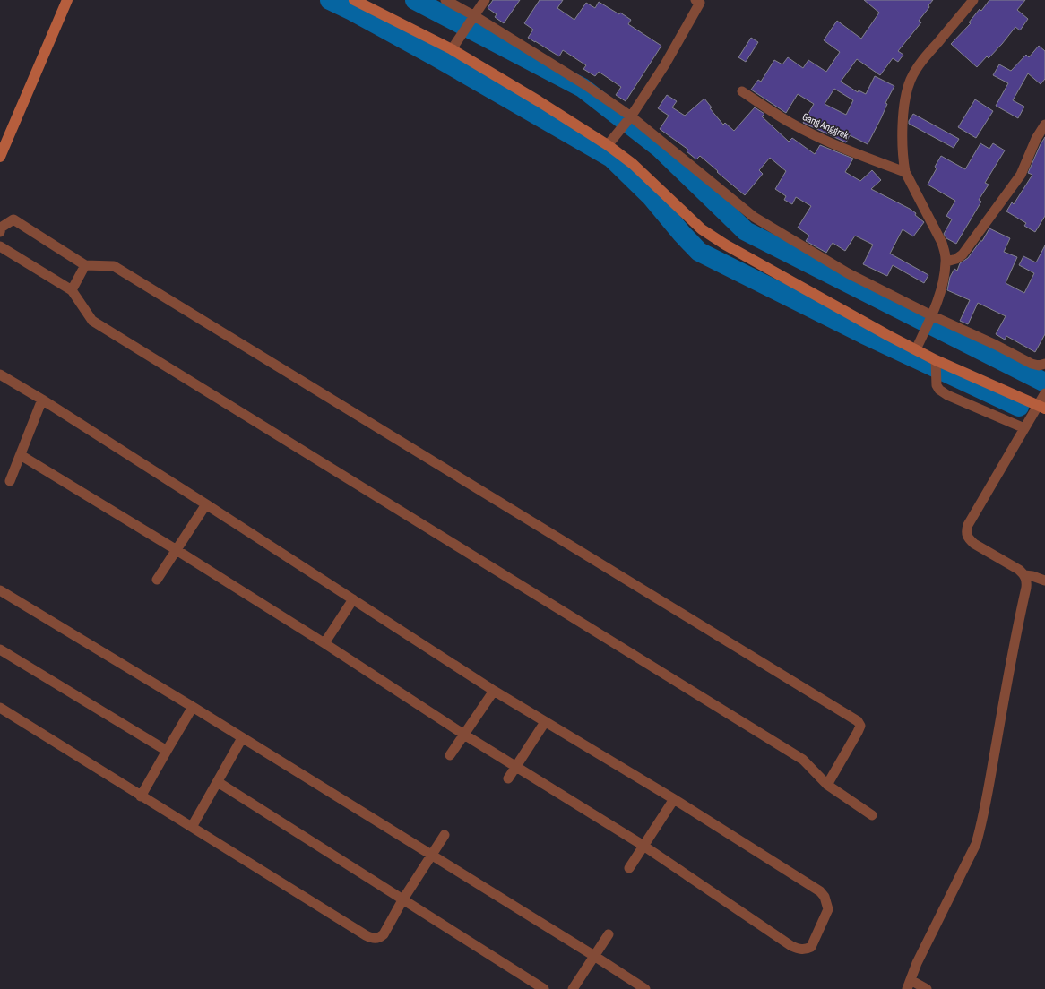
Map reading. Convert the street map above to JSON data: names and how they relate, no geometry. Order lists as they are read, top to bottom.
{
  "streets": {
    "street": ["Gang Anggrek"]
  }
}
